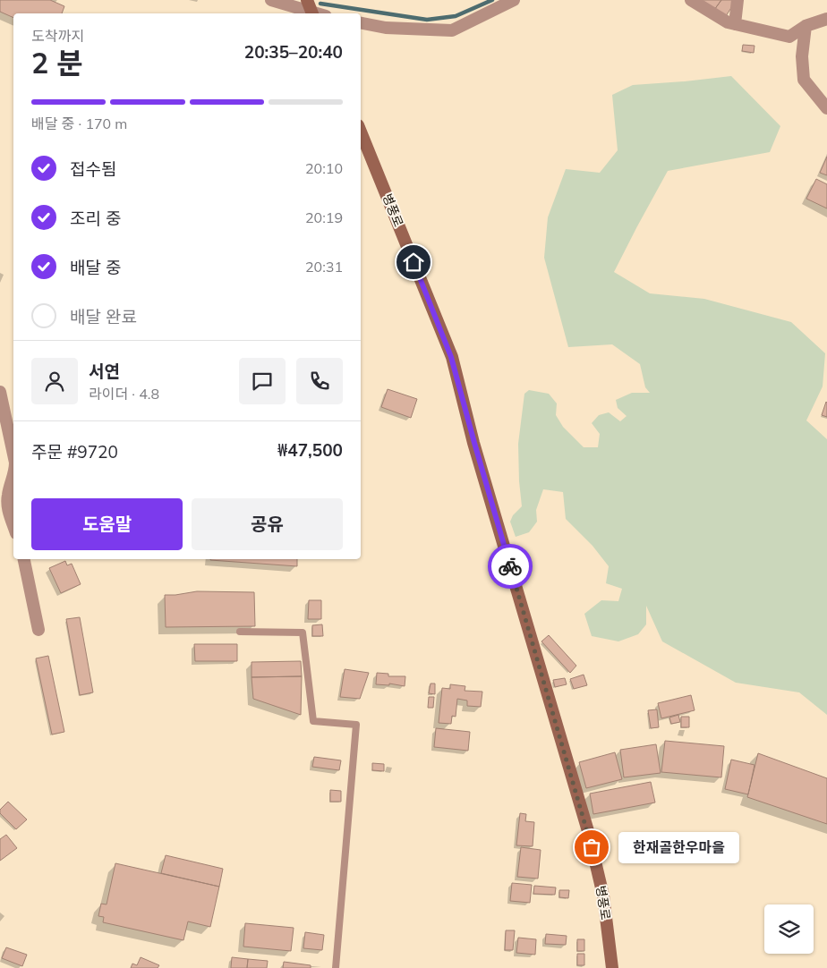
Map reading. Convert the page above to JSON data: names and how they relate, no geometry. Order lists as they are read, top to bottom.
{
  "streets": {
    "main road": ["병풍로"]
  },
  "places": ["한재골한우마을"],
  "page": {
    "heading": ["2 분", "도착까지", "20:35–20:40"],
    "panel": [
      "서연",
      "라이더 · 4.8",
      "주문 #9720",
      "₩47,500"
    ],
    "bar": "배달 중 · 170 m",
    "list": [
      ["접수됨", "20:10"],
      ["조리 중", "20:19"],
      ["배달 중", "20:31"],
      "배달 완료"
    ],
    "buttons": ["도움말", "공유"],
    "bubble": "한재골한우마을"
  }
}
